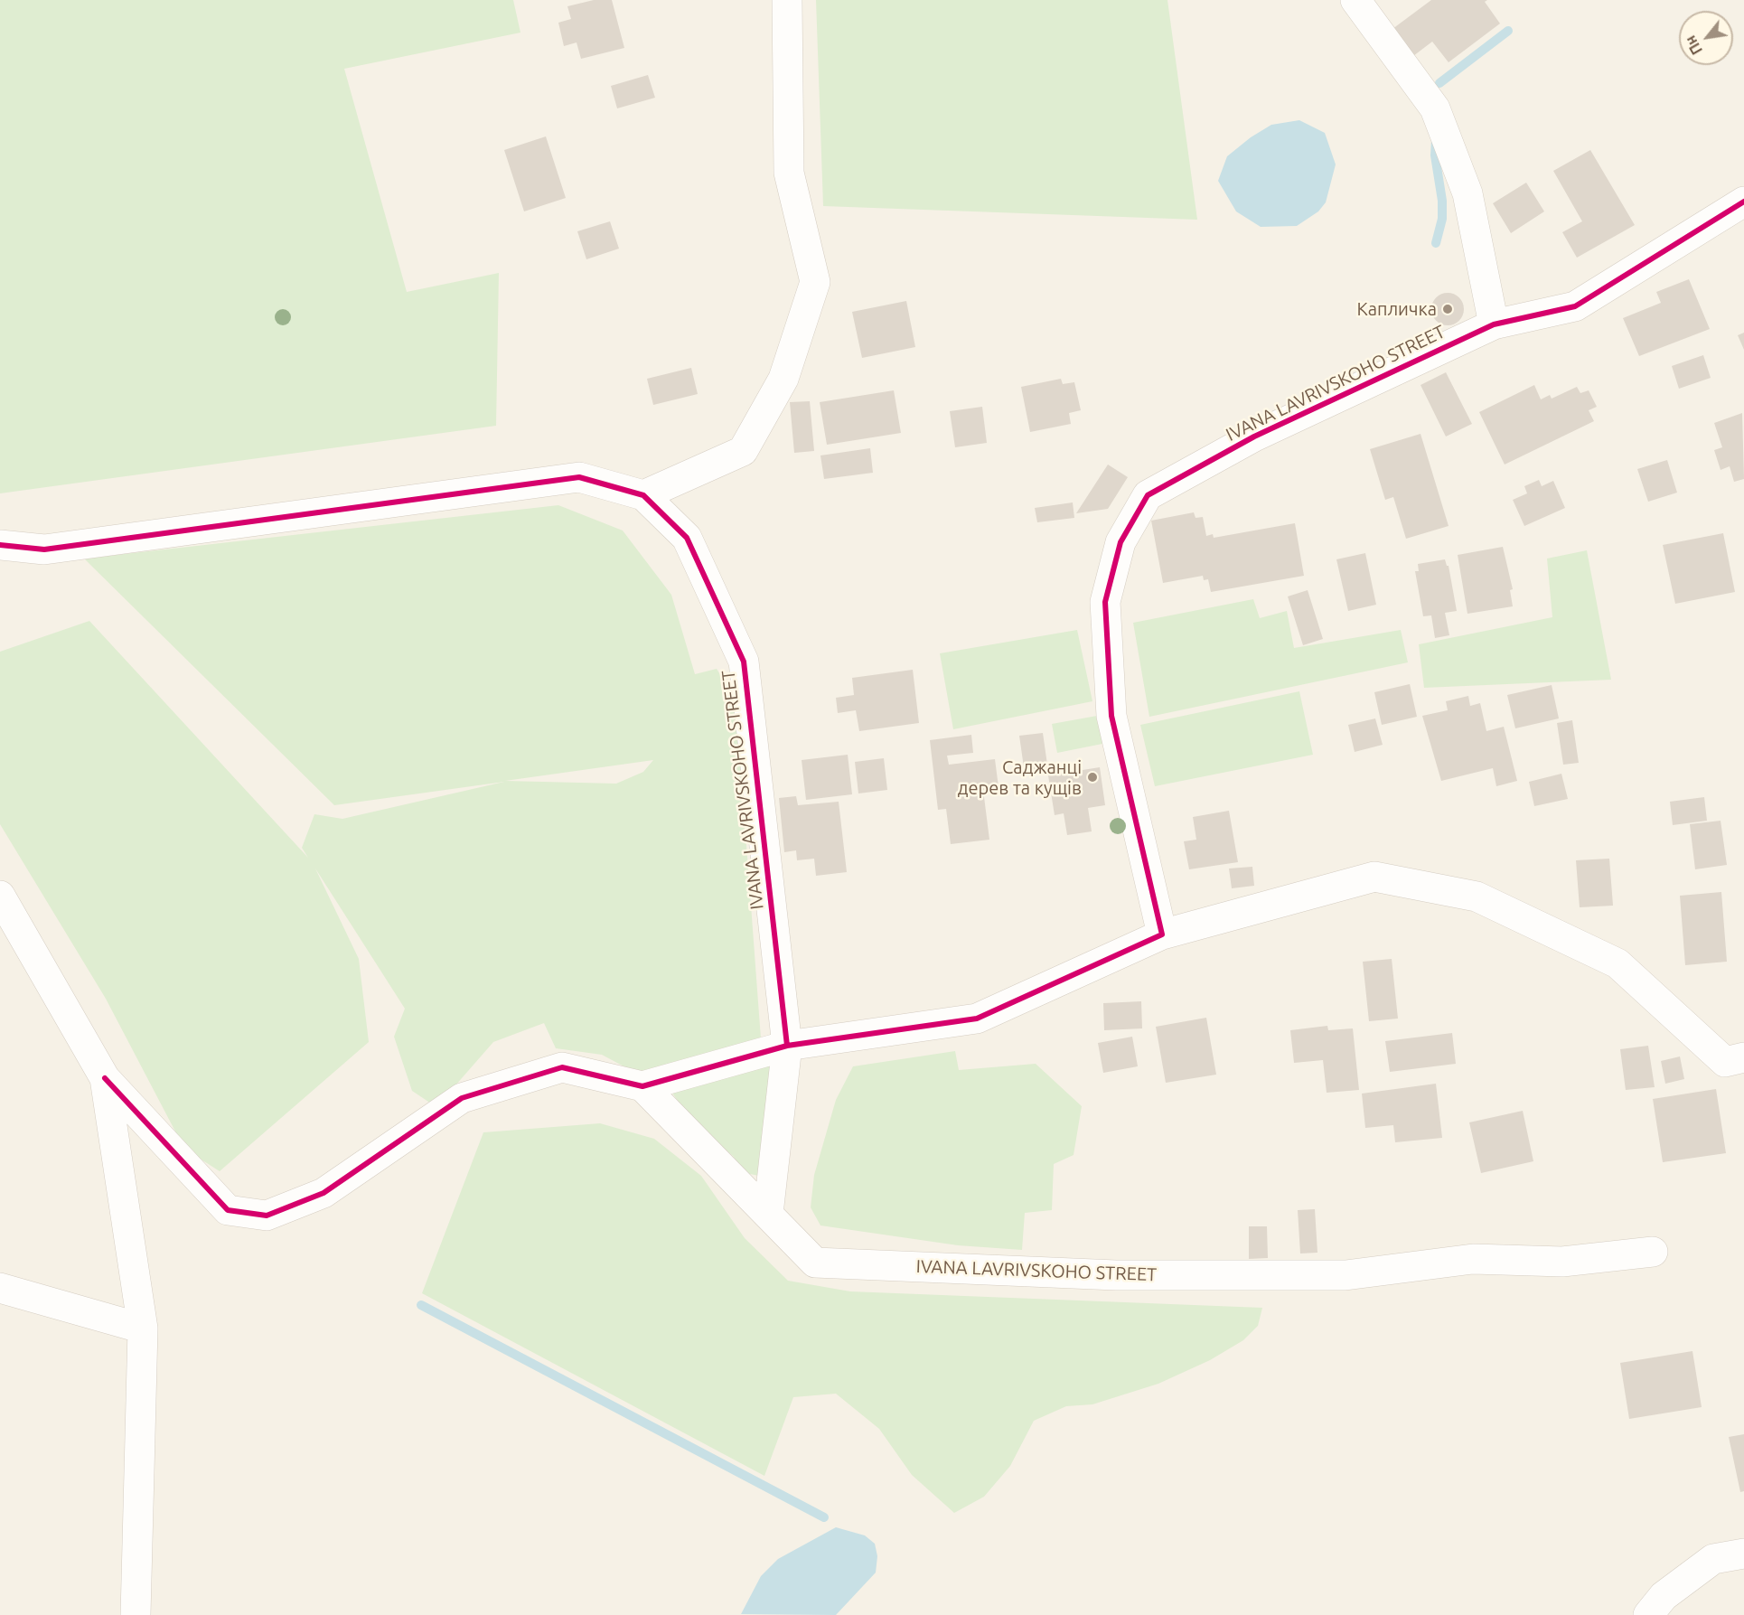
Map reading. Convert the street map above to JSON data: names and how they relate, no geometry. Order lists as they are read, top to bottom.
{
  "streets": {
    "street": ["IVANA LAVRIVSKOHO STREET"]
  },
  "places": ["Капличка", "Саджанці дерев та кущів"],
  "north": "bottom left"
}
